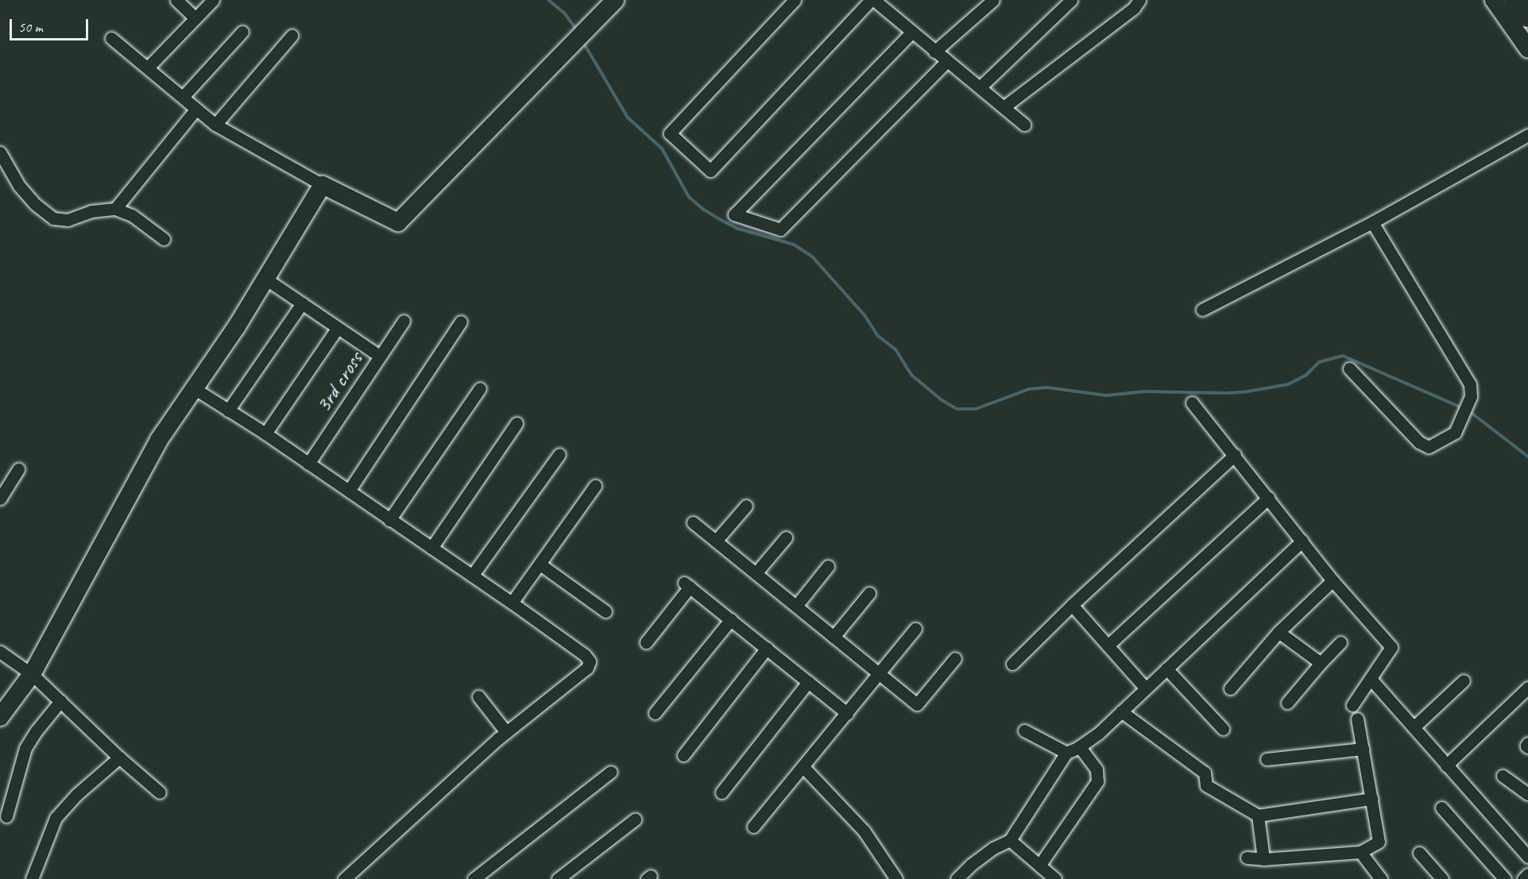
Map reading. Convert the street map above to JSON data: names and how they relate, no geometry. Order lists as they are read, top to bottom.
{
  "streets": {
    "street": ["3rd cross"]
  },
  "scale_bar": "50 m"
}
